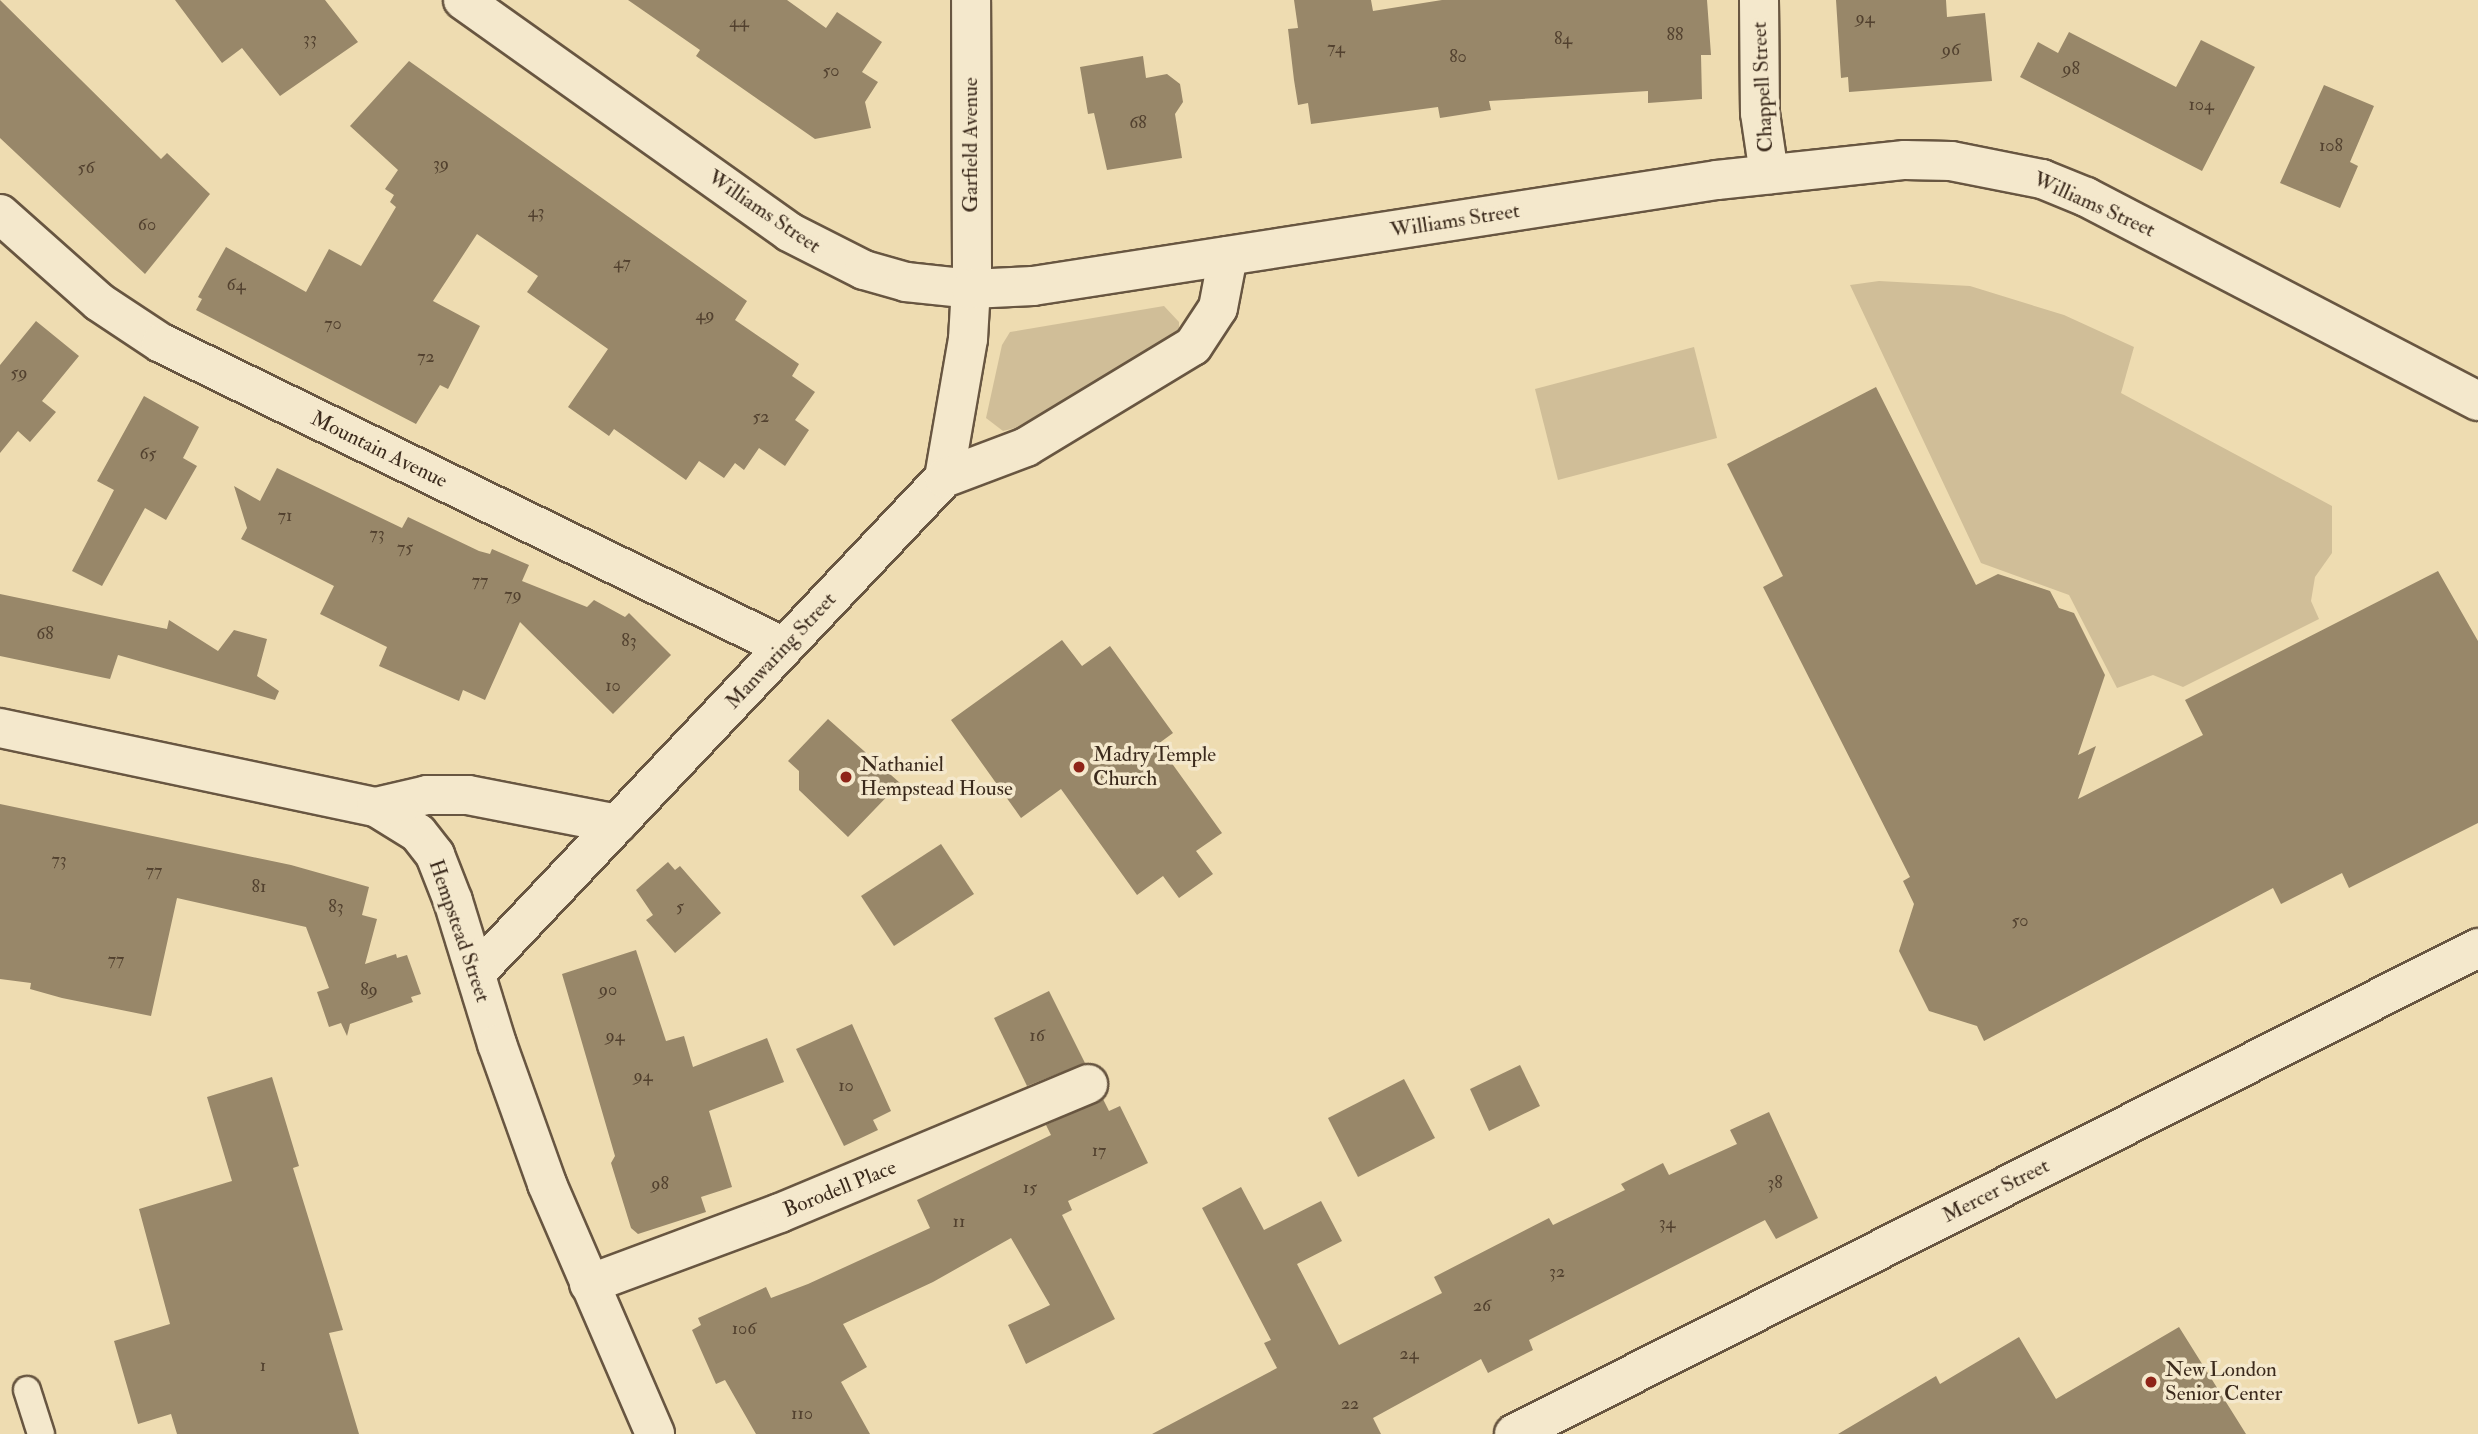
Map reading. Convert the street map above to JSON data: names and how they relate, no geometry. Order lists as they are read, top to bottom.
{
  "streets": {
    "street": [
      "Chappell Street",
      "Garfield Avenue",
      "Williams Street",
      "Mountain Avenue",
      "Manwaring Street",
      "Hempstead Street",
      "Borodell Place",
      "Mercer Street"
    ]
  },
  "crossings": [
    ["Chappell Street", "Williams Street"],
    ["Garfield Avenue", "Williams Street"],
    ["Williams Street", "Manwaring Street"],
    ["Mountain Avenue", "Manwaring Street"],
    ["Manwaring Street", "Hempstead Street"],
    ["Hempstead Street", "Borodell Place"]
  ],
  "places": ["Madry Temple Church", "Nathaniel Hempstead House", "New London Senior Center"],
  "house_numbers": [
    "94",
    "44",
    "88",
    "33",
    "84",
    "74",
    "96",
    "80",
    "98",
    "50",
    "104",
    "68",
    "108",
    "39",
    "56",
    "43",
    "60",
    "47",
    "64",
    "49",
    "70",
    "72",
    "59",
    "52",
    "65",
    "71",
    "73",
    "75",
    "77",
    "79",
    "68",
    "83",
    "10",
    "73",
    "77",
    "81",
    "83",
    "5",
    "50",
    "77",
    "89",
    "90",
    "94",
    "16",
    "94",
    "10",
    "17",
    "38",
    "98",
    "15",
    "11",
    "34",
    "32",
    "26",
    "106",
    "24",
    "1",
    "22",
    "110"
  ]
}
